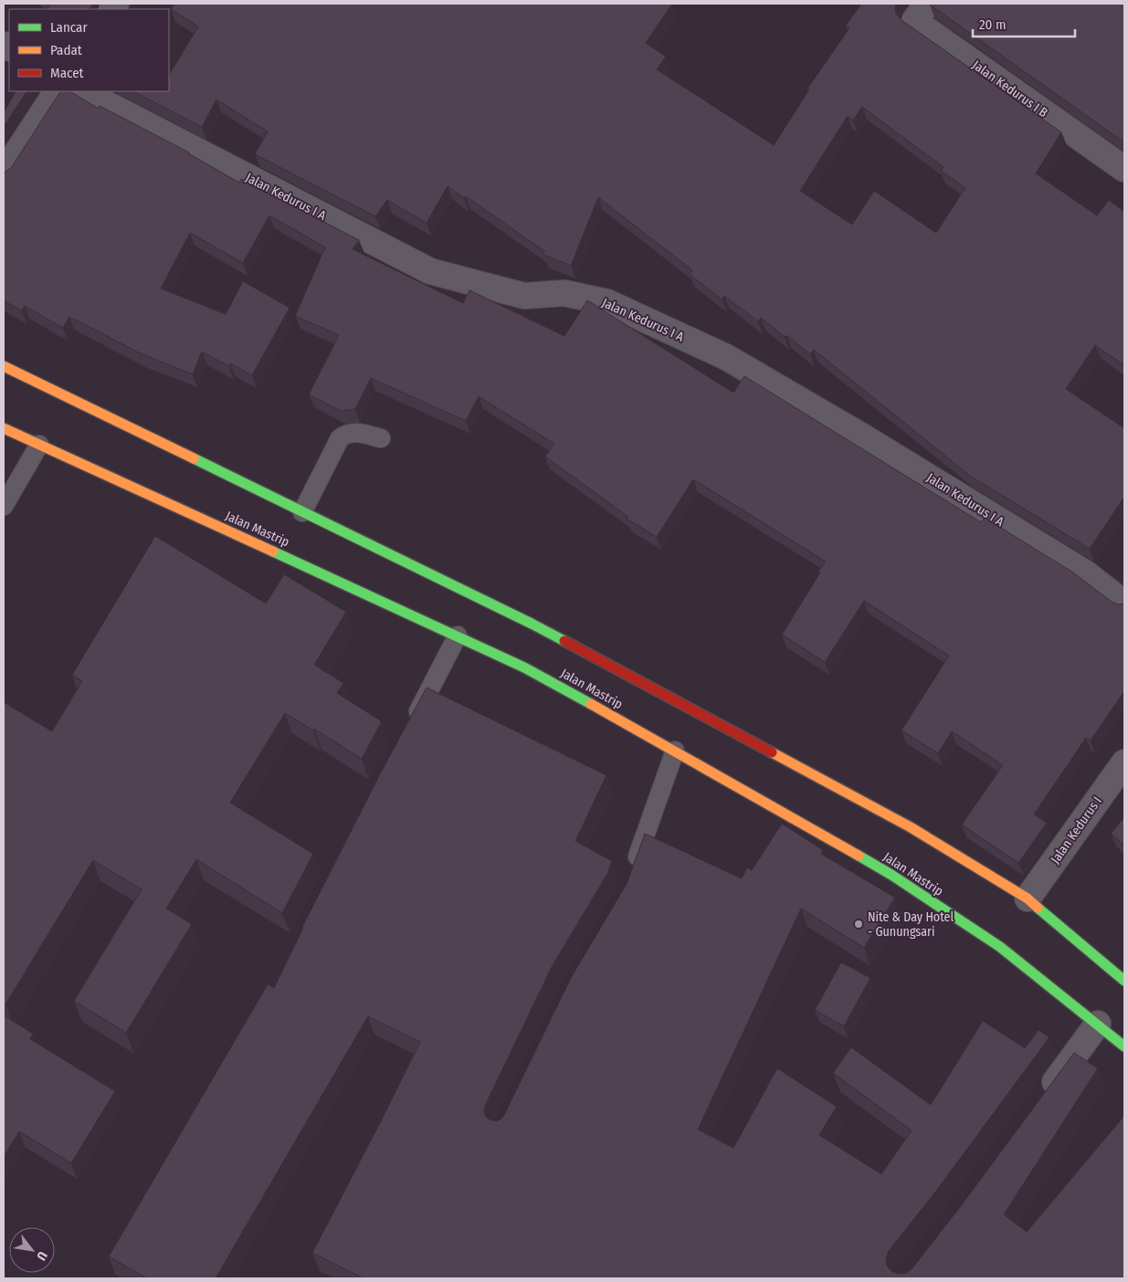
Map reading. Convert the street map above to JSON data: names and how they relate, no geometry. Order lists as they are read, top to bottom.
{
  "streets": {
    "main road": ["Jalan Mastrip"],
    "street": ["Jalan Kedurus I B", "Jalan Kedurus I A", "Jalan Kedurus I"]
  },
  "places": ["Nite & Day Hotel - Gunungsari"],
  "legend": ["Lancar", "Padat", "Macet"],
  "scale_bar": "20 m",
  "north": "bottom right"
}
